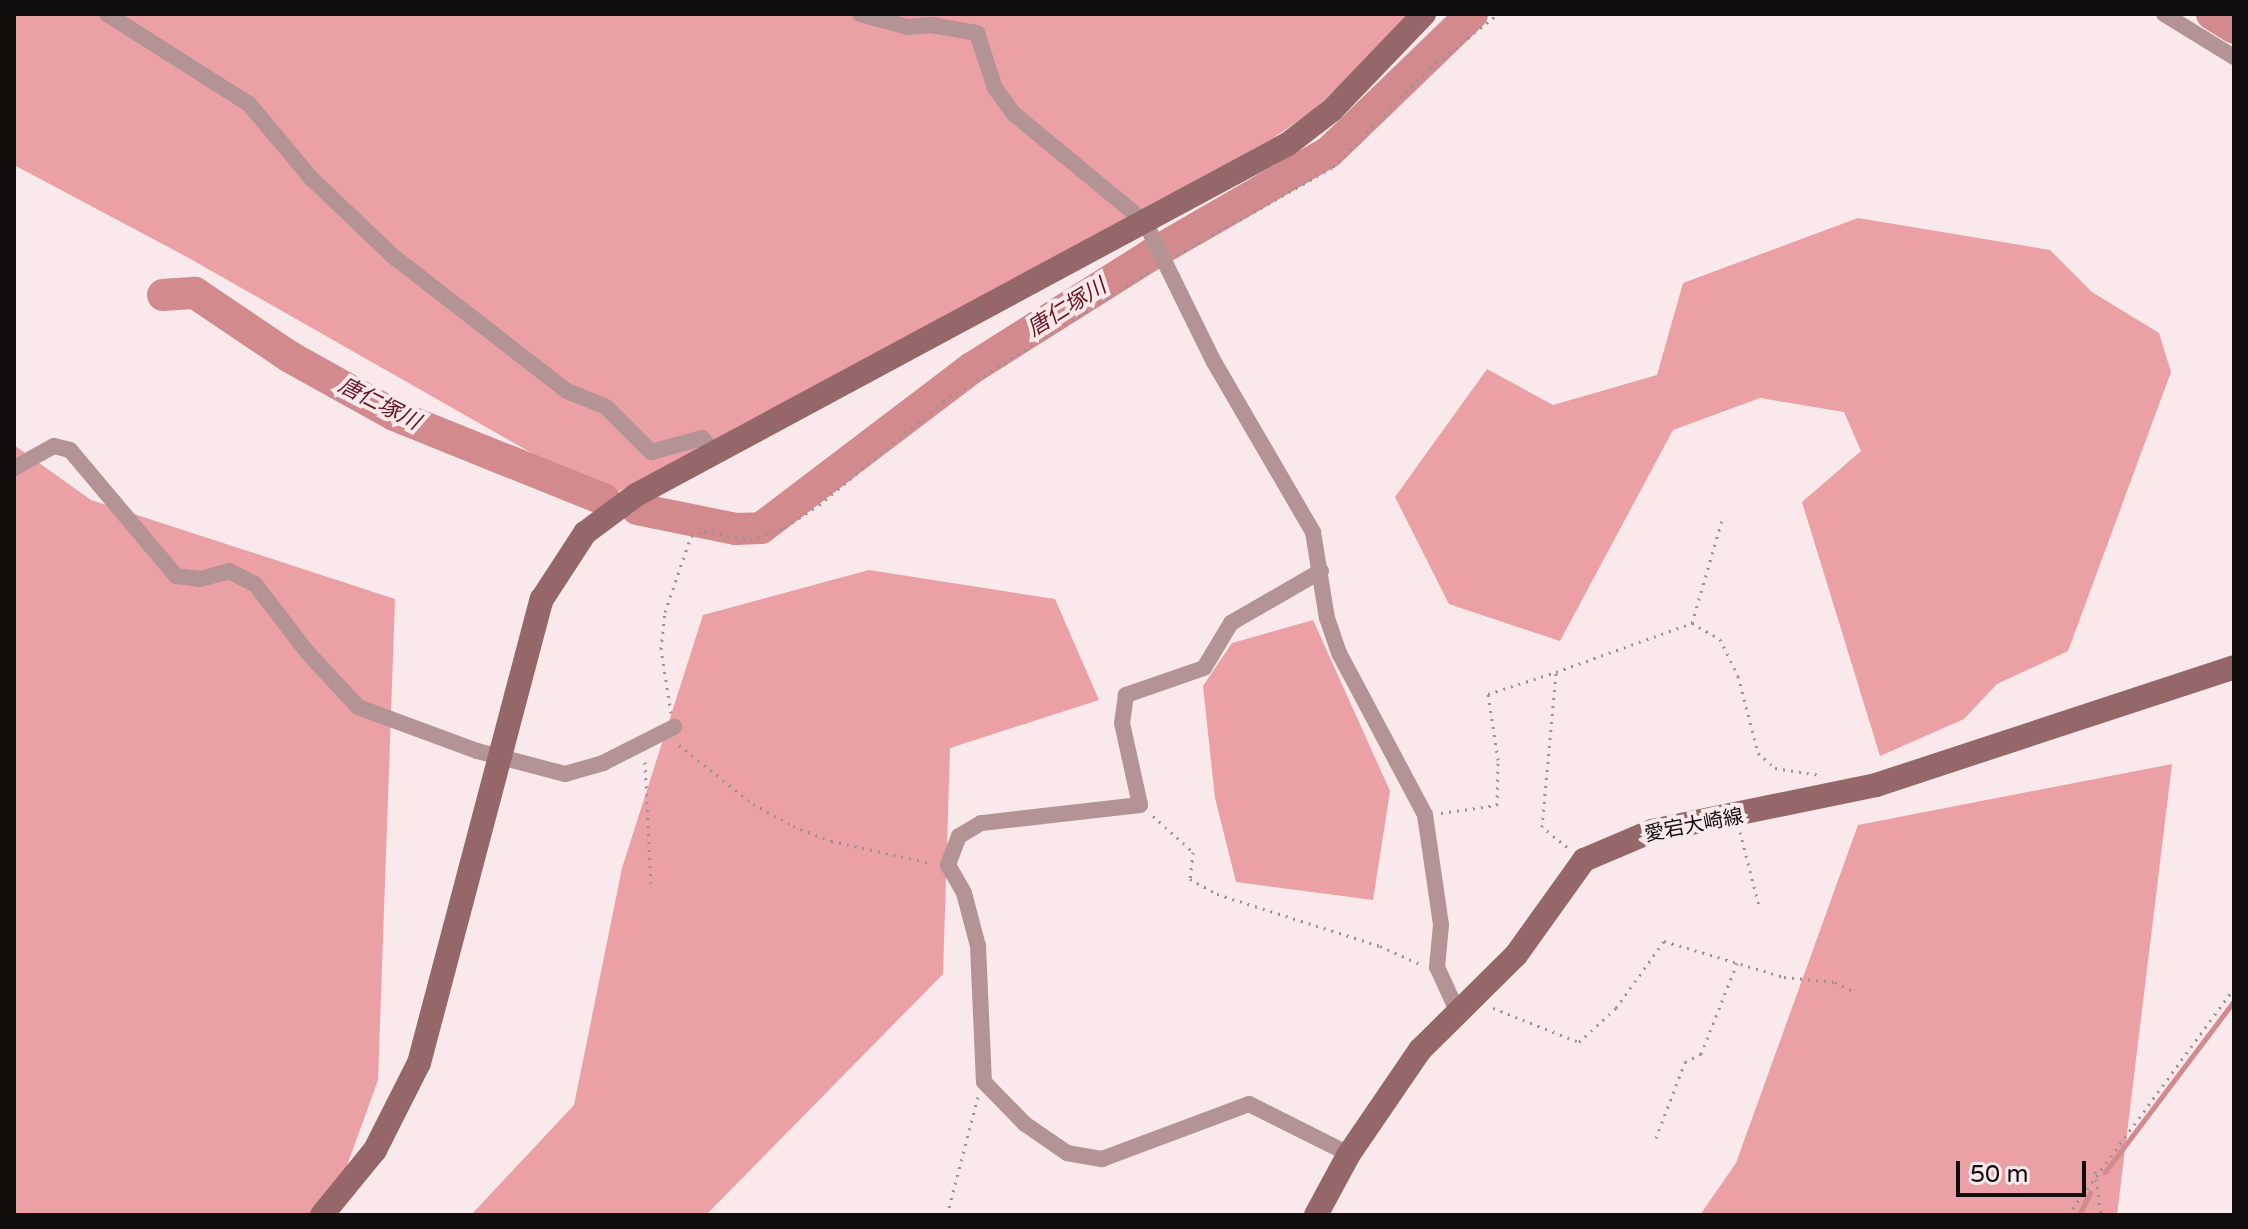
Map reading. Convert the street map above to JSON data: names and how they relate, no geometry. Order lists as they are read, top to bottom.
{
  "streets": {
    "street": ["愛宕大崎線"]
  },
  "water": ["唐仁塚川"],
  "scale_bar": "50 m"
}
